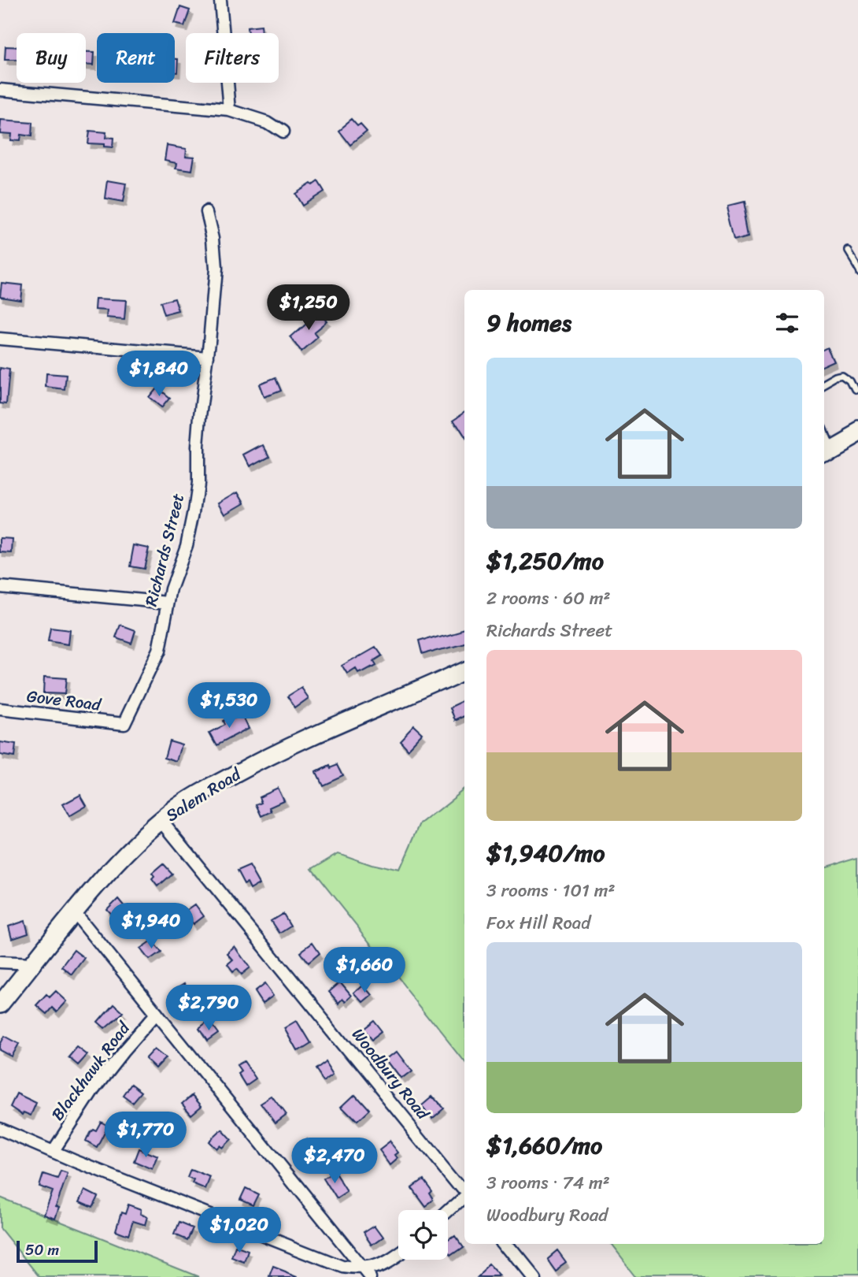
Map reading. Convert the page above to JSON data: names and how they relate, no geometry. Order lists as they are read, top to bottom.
{
  "streets": {
    "main road": ["Salem Road"],
    "street": [
      "Richards Street",
      "Gove Road",
      "Blackhawk Road",
      "Woodbury Road"
    ]
  },
  "crossings": [
    ["Richards Street", "Gove Road"],
    ["Salem Road", "Woodbury Road"]
  ],
  "scale_bar": "50 m",
  "page": {
    "chip": ["Buy", "Rent", "Filters"],
    "price": [
      "$1,250",
      "$1,840",
      "$1,530",
      "$1,940",
      "$1,660",
      "$2,790",
      "$1,770",
      "$2,470",
      "$1,020"
    ],
    "heading": "9 homes",
    "list": [
      {
        "name": "$1,250/mo",
        "note": "2 rooms · 60 m² · Richards Street"
      },
      {
        "name": "$1,940/mo",
        "note": "3 rooms · 101 m² · Fox Hill Road"
      },
      {
        "name": "$1,660/mo",
        "note": "3 rooms · 74 m² · Woodbury Road"
      }
    ],
    "scale": "50 m"
  }
}
